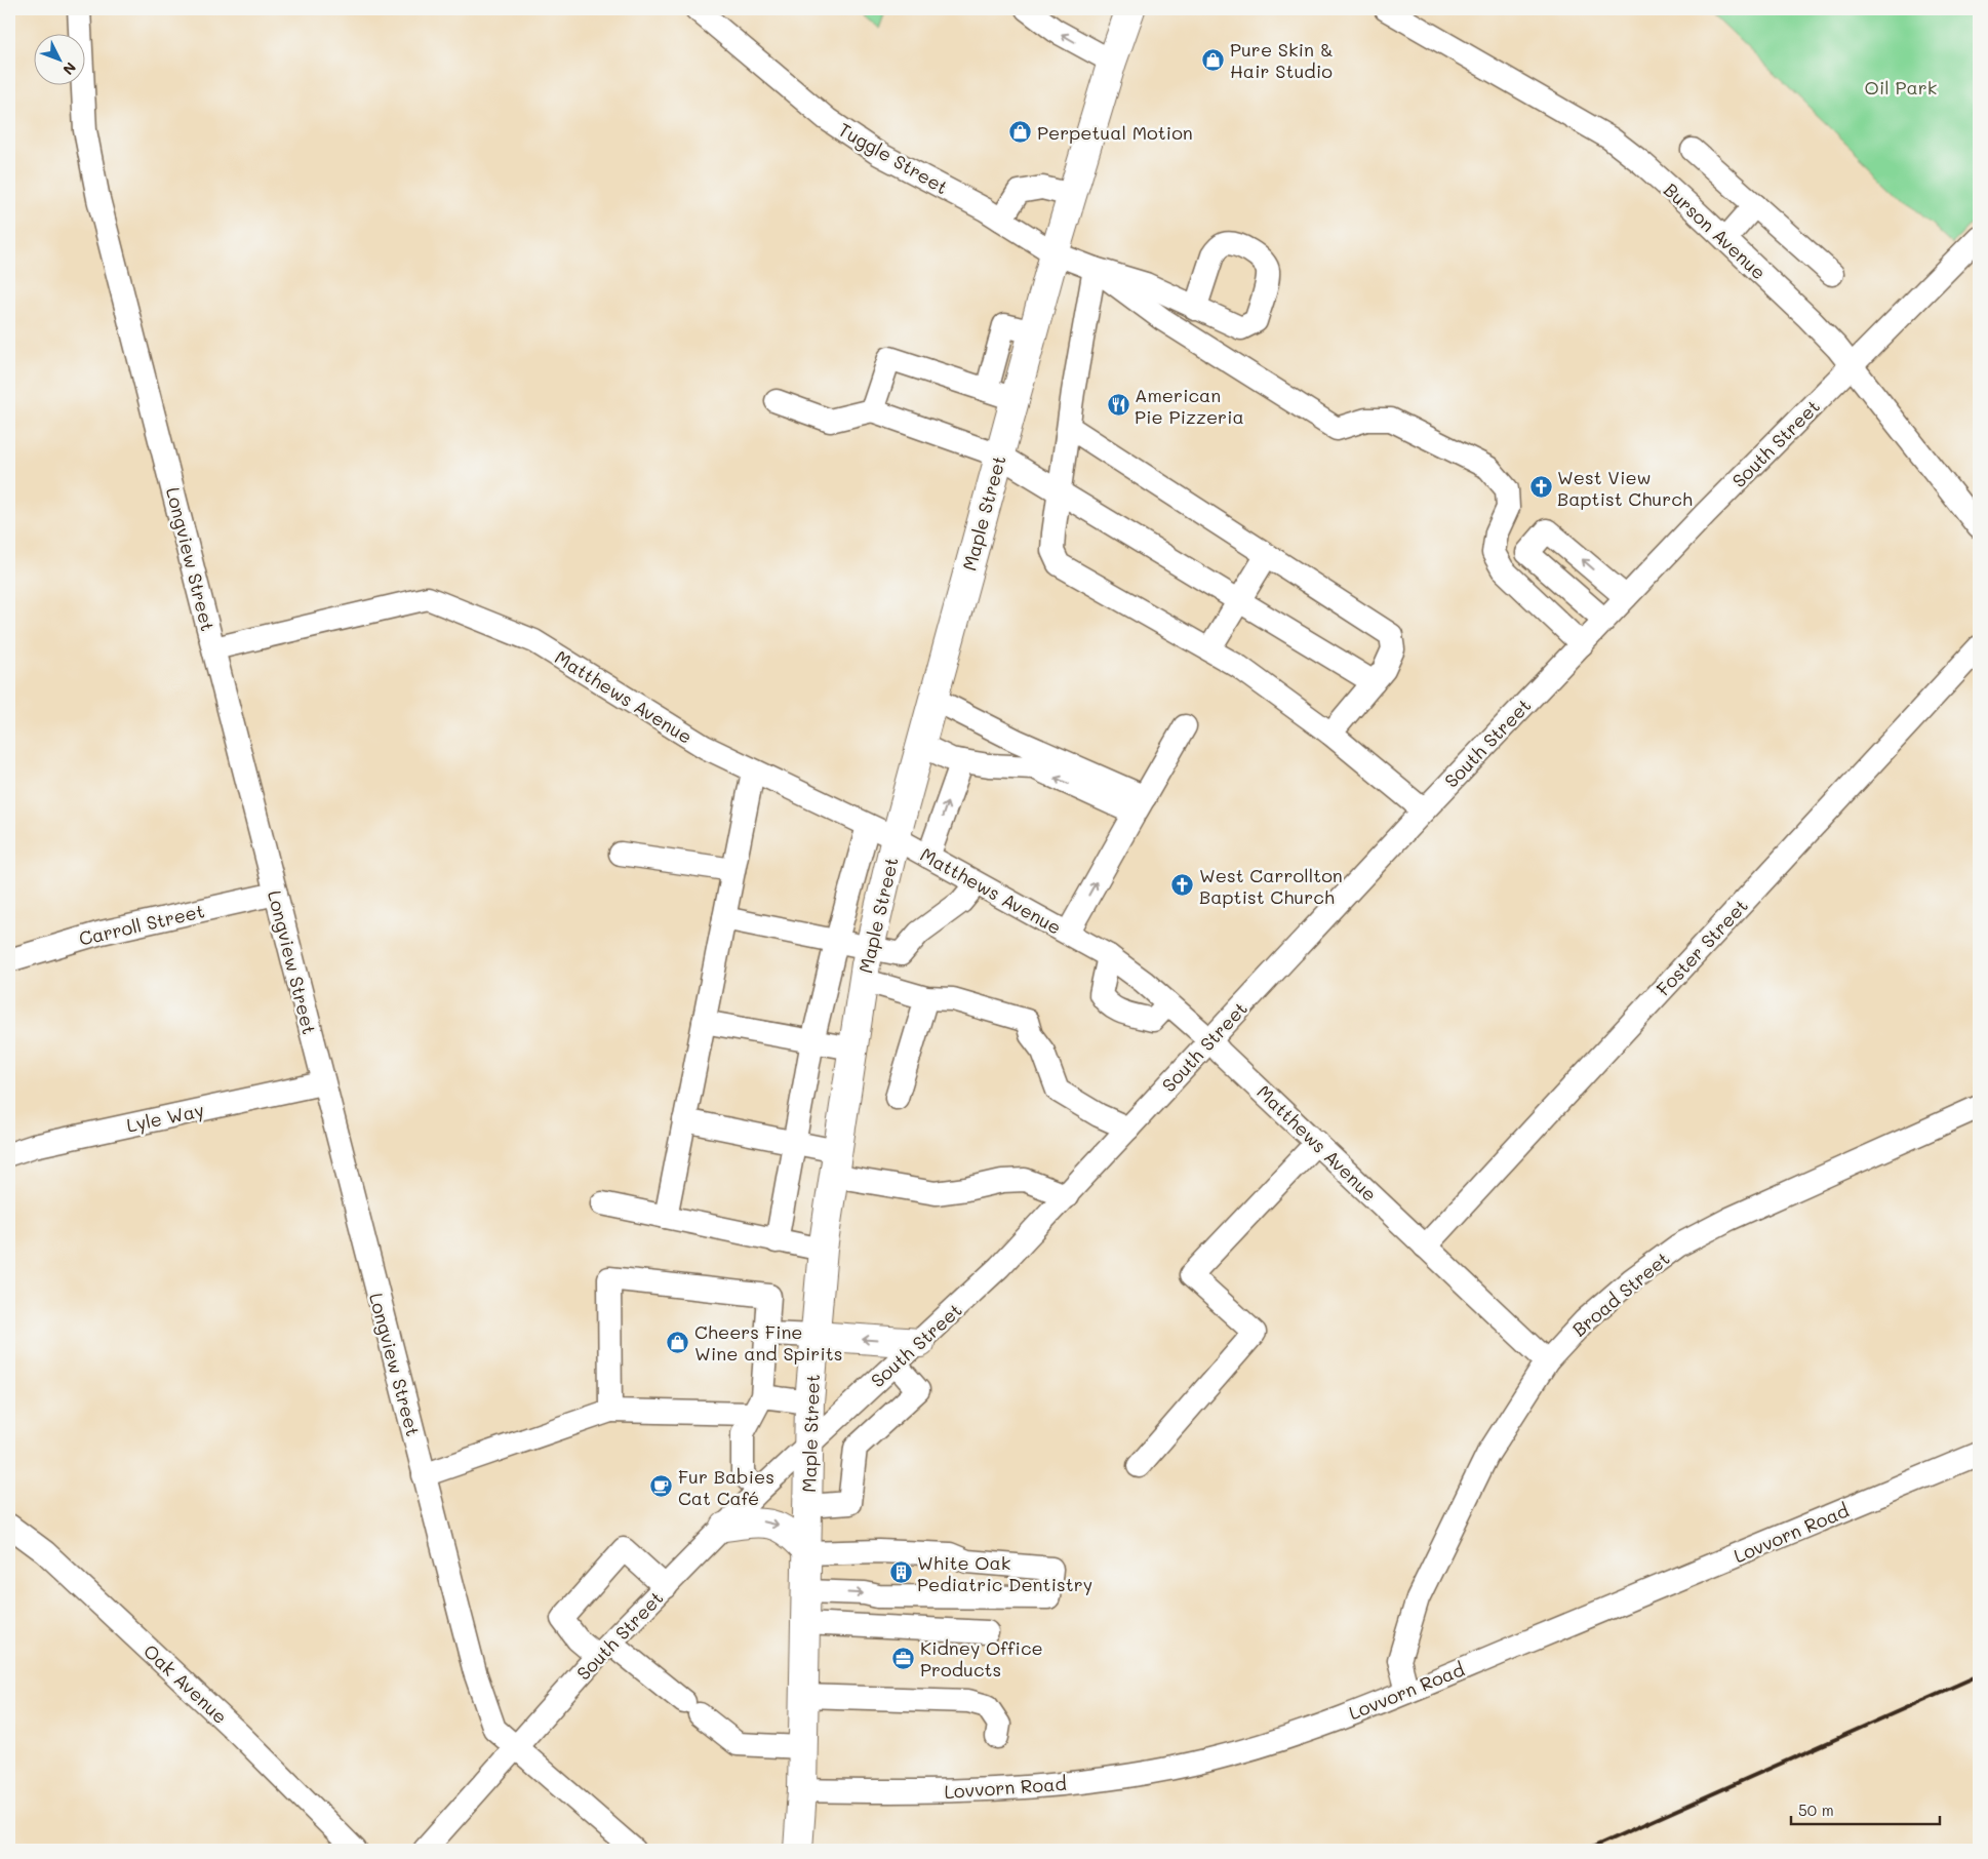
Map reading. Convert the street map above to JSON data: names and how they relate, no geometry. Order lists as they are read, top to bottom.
{
  "streets": {
    "main road": ["Maple Street"],
    "street": [
      "Tuggle Street",
      "Burson Avenue",
      "South Street",
      "Longview Street",
      "Matthews Avenue",
      "Carroll Street",
      "Foster Street",
      "Lyle Way",
      "Broad Street",
      "Lovvorn Road",
      "Oak Avenue"
    ]
  },
  "crossings": [
    ["Tuggle Street", "Maple Street"],
    ["Burson Avenue", "South Street"],
    ["South Street", "Maple Street"],
    ["South Street", "Longview Street"],
    ["South Street", "Matthews Avenue"],
    ["Maple Street", "Matthews Avenue"],
    ["Maple Street", "Lovvorn Road"],
    ["Longview Street", "Matthews Avenue"],
    ["Longview Street", "Carroll Street"],
    ["Longview Street", "Lyle Way"],
    ["Matthews Avenue", "Foster Street"],
    ["Matthews Avenue", "Broad Street"],
    ["Broad Street", "Lovvorn Road"]
  ],
  "parks": ["Oil Park"],
  "places": {
    "shop": ["Pure Skin & Hair Studio", "Perpetual Motion", "Cheers Fine Wine and Spirits"],
    "restaurant": ["American Pie Pizzeria"],
    "church": ["West View Baptist Church", "West Carrollton Baptist Church"],
    "cafe": ["Fur Babies Cat Café"],
    "building": ["White Oak Pediatric Dentistry"],
    "office": ["Kidney Office Products"]
  },
  "scale_bar": "50 m",
  "north": "bottom right"
}
